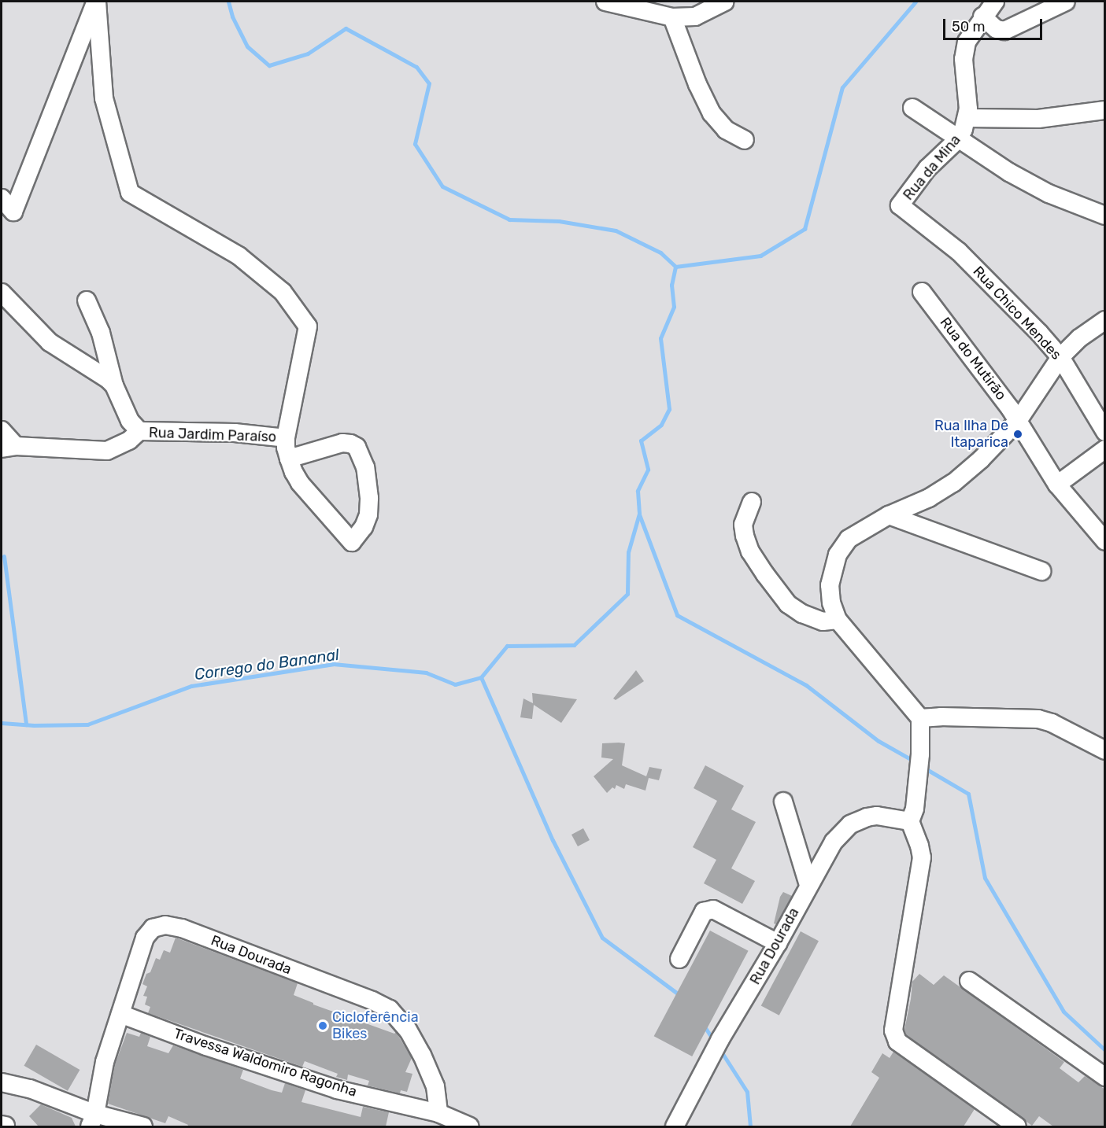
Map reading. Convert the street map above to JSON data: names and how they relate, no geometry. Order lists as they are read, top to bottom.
{
  "streets": {
    "street": [
      "Rua da Mina",
      "Rua Chico Mendes",
      "Rua do Mutirão",
      "Rua Jardim Paraíso",
      "Rua Dourada",
      "Travessa Waldomiro Ragonha"
    ]
  },
  "crossings": [
    ["Rua da Mina", "Rua Chico Mendes"],
    ["Rua Dourada", "Travessa Waldomiro Ragonha"]
  ],
  "water": ["Corrego do Bananal"],
  "places": ["Rua Ilha De Itaparica", "Cicloferência Bikes"],
  "scale_bar": "50 m"
}
